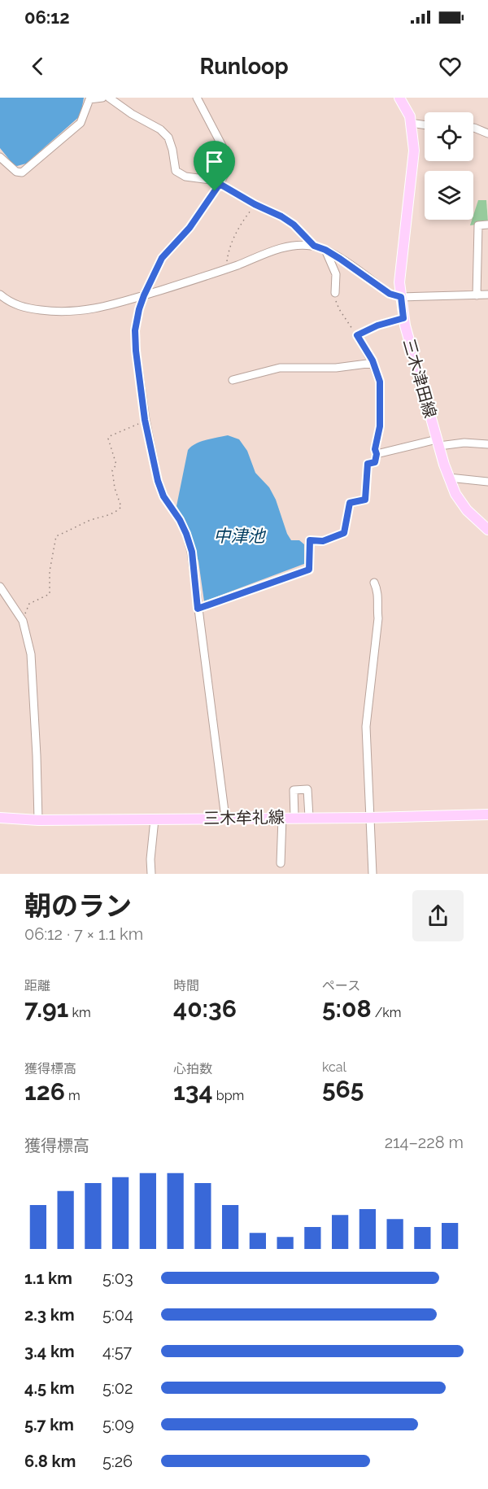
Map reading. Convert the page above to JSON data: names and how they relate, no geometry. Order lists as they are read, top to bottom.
{
  "streets": {
    "main road": ["三木津田線", "三木牟礼線"]
  },
  "water": ["中津池"],
  "page": {
    "status": "06:12",
    "header": "Runloop",
    "heading": ["朝のラン", "06:12 · 7 × 1.1 km"],
    "stats": [
      ["距離", "7.91 km"],
      ["時間", "40:36"],
      ["ペース", "5:08 /km"],
      ["獲得標高", "126 m"],
      ["心拍数", "134 bpm"],
      ["kcal", "565"]
    ],
    "chart": ["獲得標高", "214–228 m"],
    "list": [
      {
        "name": "1.1 km",
        "note": "5:03"
      },
      {
        "name": "2.3 km",
        "note": "5:04"
      },
      {
        "name": "3.4 km",
        "note": "4:57"
      },
      {
        "name": "4.5 km",
        "note": "5:02"
      },
      {
        "name": "5.7 km",
        "note": "5:09"
      },
      {
        "name": "6.8 km",
        "note": "5:26"
      }
    ]
  }
}
